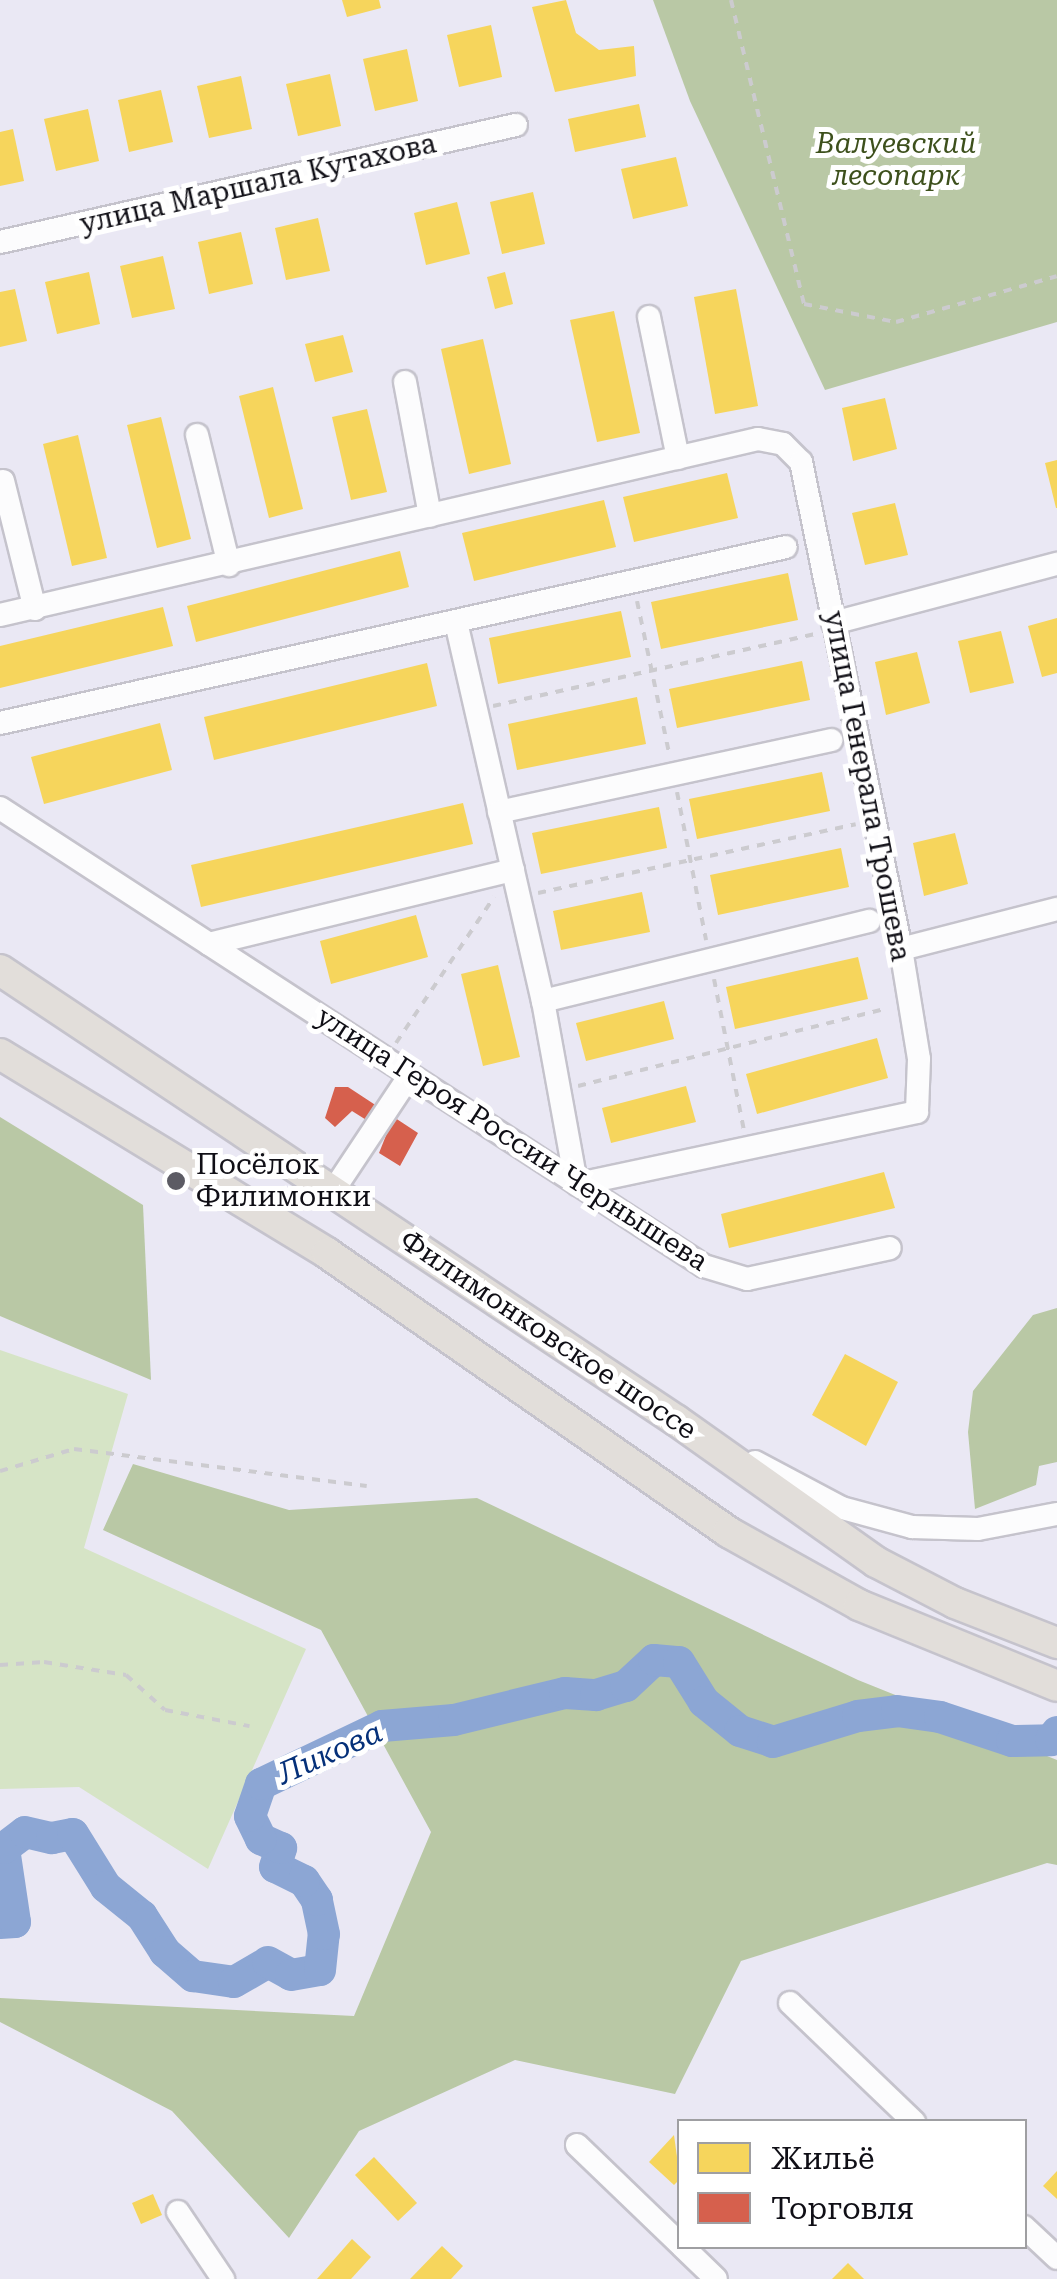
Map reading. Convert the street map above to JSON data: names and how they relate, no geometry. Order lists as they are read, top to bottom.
{
  "streets": {
    "main road": ["Филимонковское шоссе"],
    "street": ["улица Маршала Кутахова", "улица Генерала Трошева", "улица Героя России Чернышева"]
  },
  "water": ["Ликова"],
  "parks": ["Валуевский лесопарк"],
  "places": ["Посёлок Филимонки"],
  "legend": ["Жильё", "Торговля"]
}
